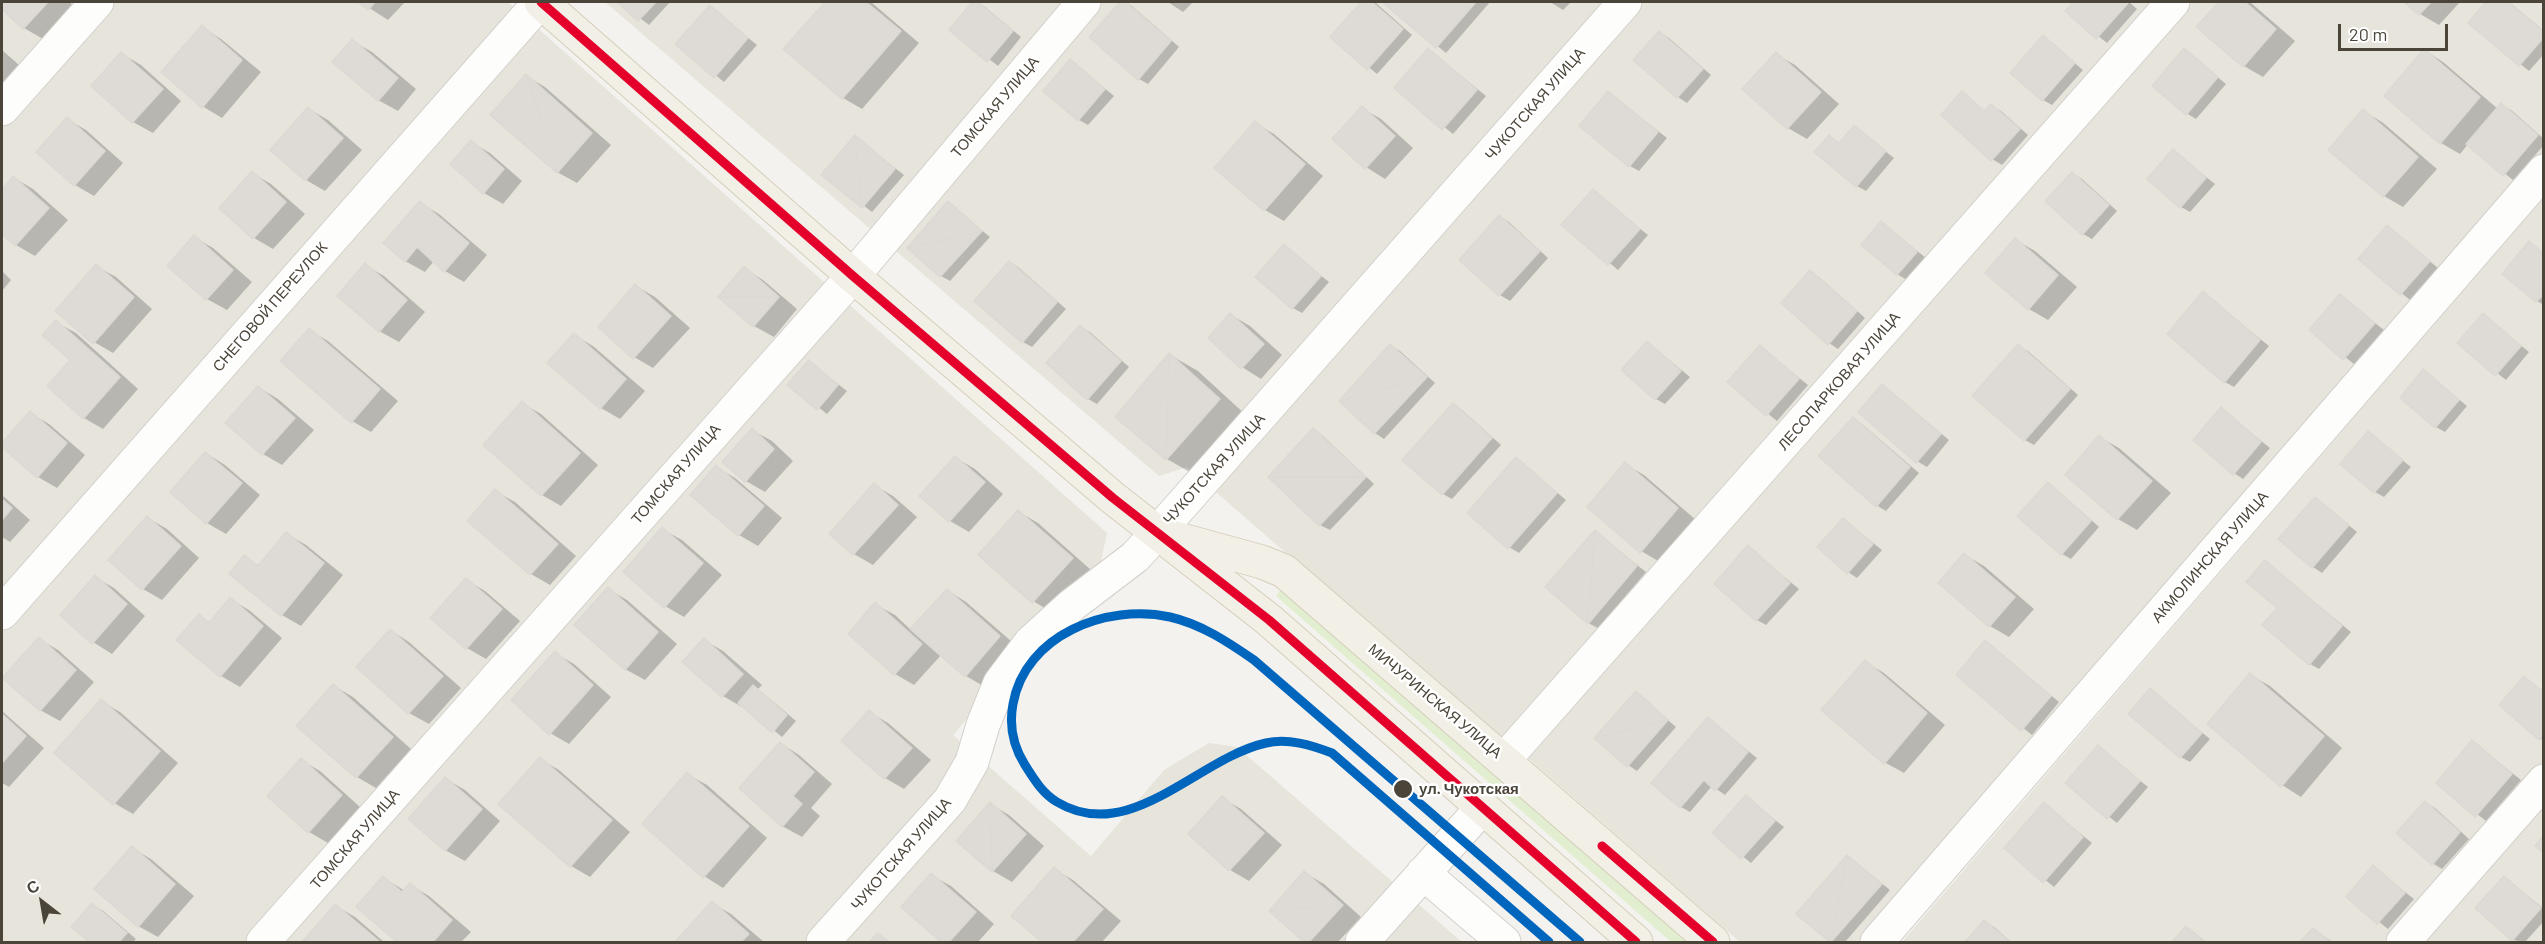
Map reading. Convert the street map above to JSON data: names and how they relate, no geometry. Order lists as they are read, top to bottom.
{
  "streets": {
    "main road": ["МИЧУРИНСКАЯ УЛИЦА"],
    "street": [
      "ЧУКОТСКАЯ УЛИЦА",
      "ТОМСКАЯ УЛИЦА",
      "СНЕГОВОЙ ПЕРЕУЛОК",
      "ЛЕСОПАРКОВАЯ УЛИЦА",
      "АКМОЛИНСКАЯ УЛИЦА"
    ]
  },
  "crossings": [
    ["ЧУКОТСКАЯ УЛИЦА", "МИЧУРИНСКАЯ УЛИЦА"],
    ["ТОМСКАЯ УЛИЦА", "МИЧУРИНСКАЯ УЛИЦА"],
    ["СНЕГОВОЙ ПЕРЕУЛОК", "МИЧУРИНСКАЯ УЛИЦА"],
    ["ЛЕСОПАРКОВАЯ УЛИЦА", "МИЧУРИНСКАЯ УЛИЦА"]
  ],
  "places": ["ул. Чукотская"],
  "scale_bar": "20 m",
  "north": "top left"
}
